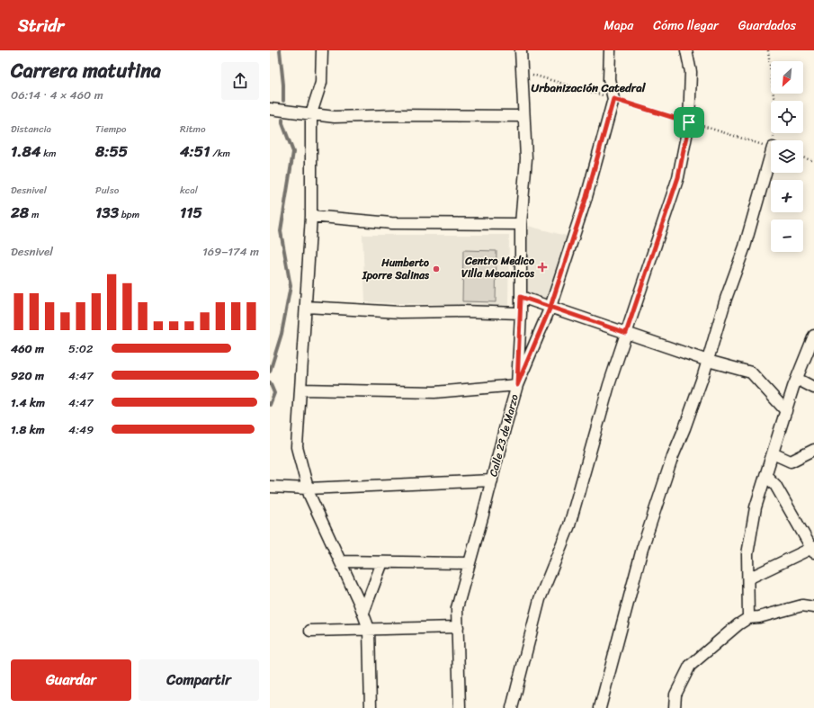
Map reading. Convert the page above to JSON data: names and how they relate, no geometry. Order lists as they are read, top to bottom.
{
  "streets": {
    "street": ["Calle 23 de Marzo"]
  },
  "districts": ["Urbanización Catedral"],
  "places": {
    "health": ["Centro Medico Villa Mecanicos"],
    "other": ["Humberto Iporre Salinas"]
  },
  "north": "bottom left",
  "page": {
    "header": "Stridr",
    "nav": ["Mapa", "Cómo llegar", "Guardados"],
    "heading": ["Carrera matutina", "06:14 · 4 × 460 m"],
    "map_buttons": ["+", "−"],
    "stats": [
      ["Distancia", "1.84 km"],
      ["Tiempo", "8:55"],
      ["Ritmo", "4:51 /km"],
      ["Desnivel", "28 m"],
      ["Pulso", "133 bpm"],
      ["kcal", "115"]
    ],
    "chart": ["Desnivel", "169–174 m"],
    "list": [
      {
        "name": "460 m",
        "note": "5:02"
      },
      {
        "name": "920 m",
        "note": "4:47"
      },
      {
        "name": "1.4 km",
        "note": "4:47"
      },
      {
        "name": "1.8 km",
        "note": "4:49"
      }
    ],
    "buttons": ["Guardar", "Compartir"]
  }
}
